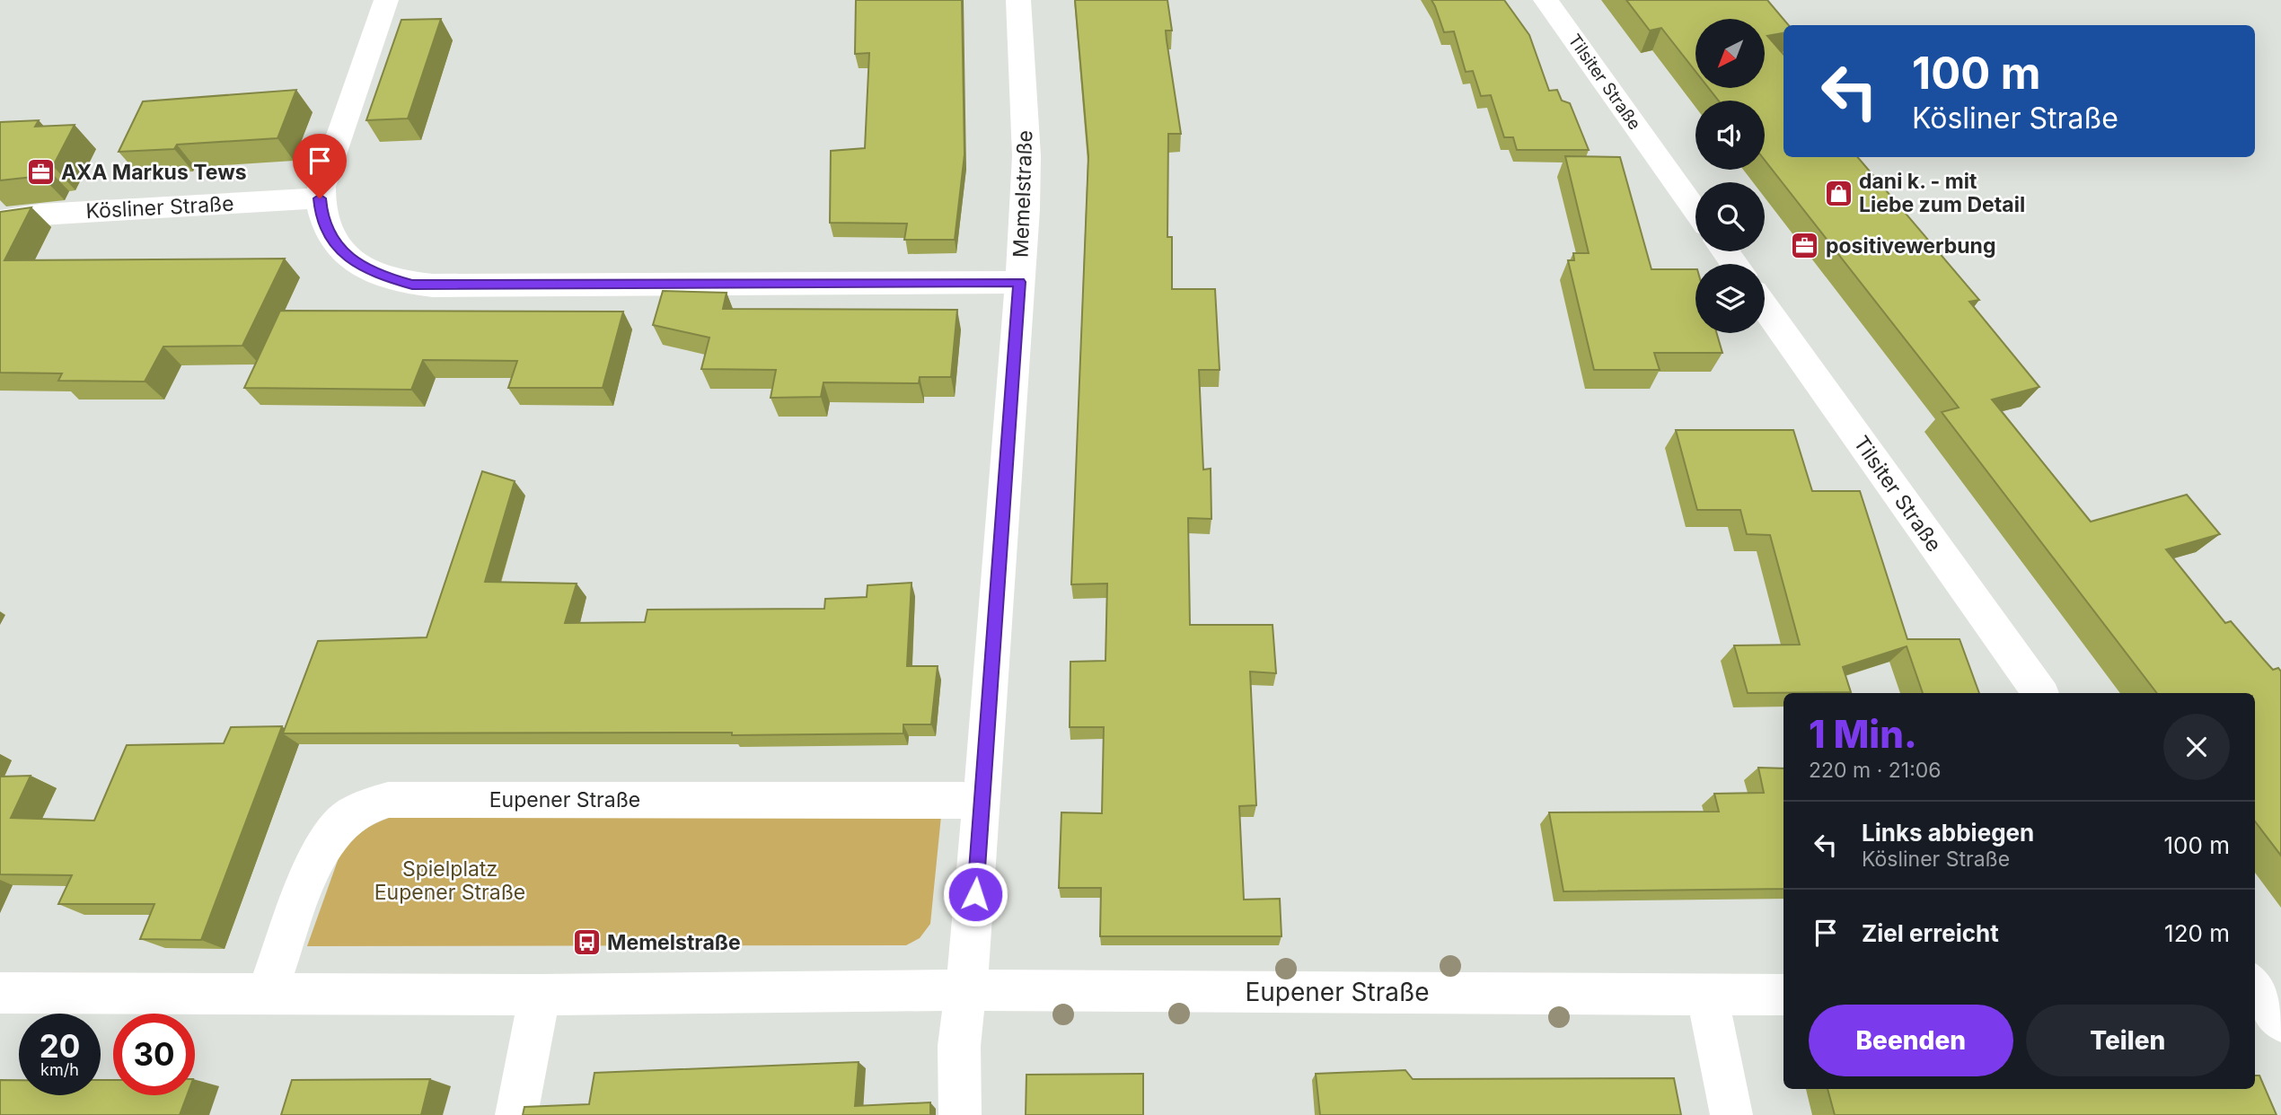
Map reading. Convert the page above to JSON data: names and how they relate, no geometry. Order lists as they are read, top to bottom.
{
  "streets": {
    "street": [
      "Tilsiter Straße",
      "Memelstraße",
      "Kösliner Straße",
      "Eupener Straße"
    ]
  },
  "crossings": [
    ["Memelstraße", "Eupener Straße"]
  ],
  "parks": ["Spielplatz Eupener Straße"],
  "places": {
    "office": ["AXA Markus Tews", "positivewerbung"],
    "shop": ["dani k. - mit Liebe zum Detail"],
    "bus stop": ["Memelstraße"]
  },
  "north": "bottom left",
  "page": {
    "turn": ["100 m", "Kösliner Straße"],
    "heading": ["1 Min.", "220 m · 21:06"],
    "list": [
      {
        "name": "Links abbiegen",
        "note": "Kösliner Straße",
        "value": "100 m"
      },
      {
        "name": "Ziel erreicht",
        "value": "120 m"
      }
    ],
    "buttons": ["Beenden", "Teilen"],
    "speed": "20 km/h",
    "limit": "30"
  }
}
